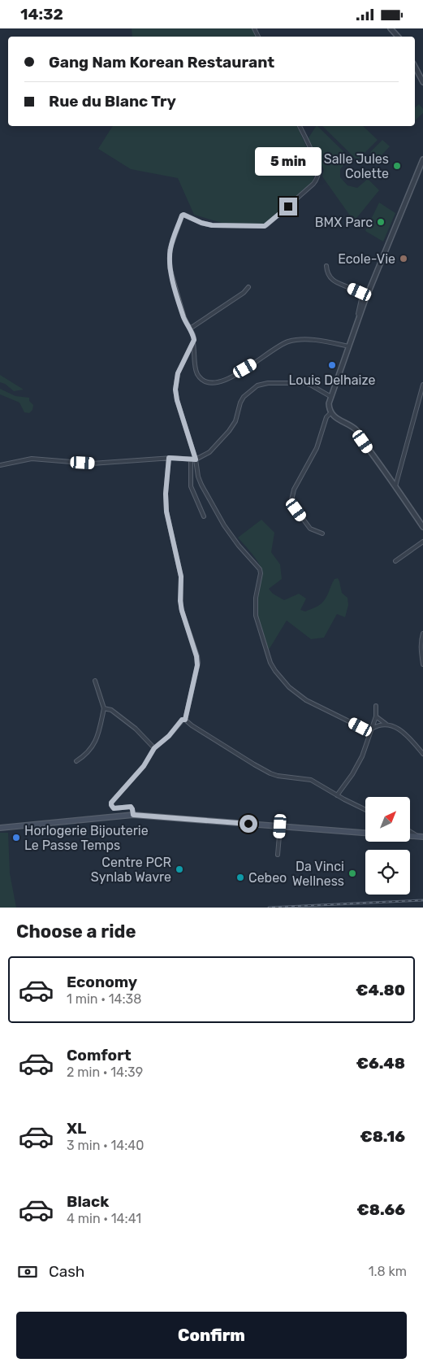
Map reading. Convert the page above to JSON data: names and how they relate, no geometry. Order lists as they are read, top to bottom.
{
  "places": [
    "Salle Jules Colette",
    "BMX Parc",
    "Ecole-Vie",
    "Louis Delhaize",
    "Horlogerie Bijouterie Le Passe Temps",
    "Centre PCR Synlab Wavre",
    "Da Vinci Wellness",
    "Cebeo"
  ],
  "north": "top right",
  "page": {
    "status": "14:32",
    "banner": ["Gang Nam Korean Restaurant", "Rue du Blanc Try"],
    "bubble": "5 min",
    "heading": "Choose a ride",
    "list": [
      {
        "name": "Economy",
        "note": "1 min · 14:38",
        "value": "€4.80"
      },
      {
        "name": "Comfort",
        "note": "2 min · 14:39",
        "value": "€6.48"
      },
      {
        "name": "XL",
        "note": "3 min · 14:40",
        "value": "€8.16"
      },
      {
        "name": "Black",
        "note": "4 min · 14:41",
        "value": "€8.66"
      }
    ],
    "pay": ["Cash", "1.8 km"],
    "buttons": "Confirm"
  }
}
